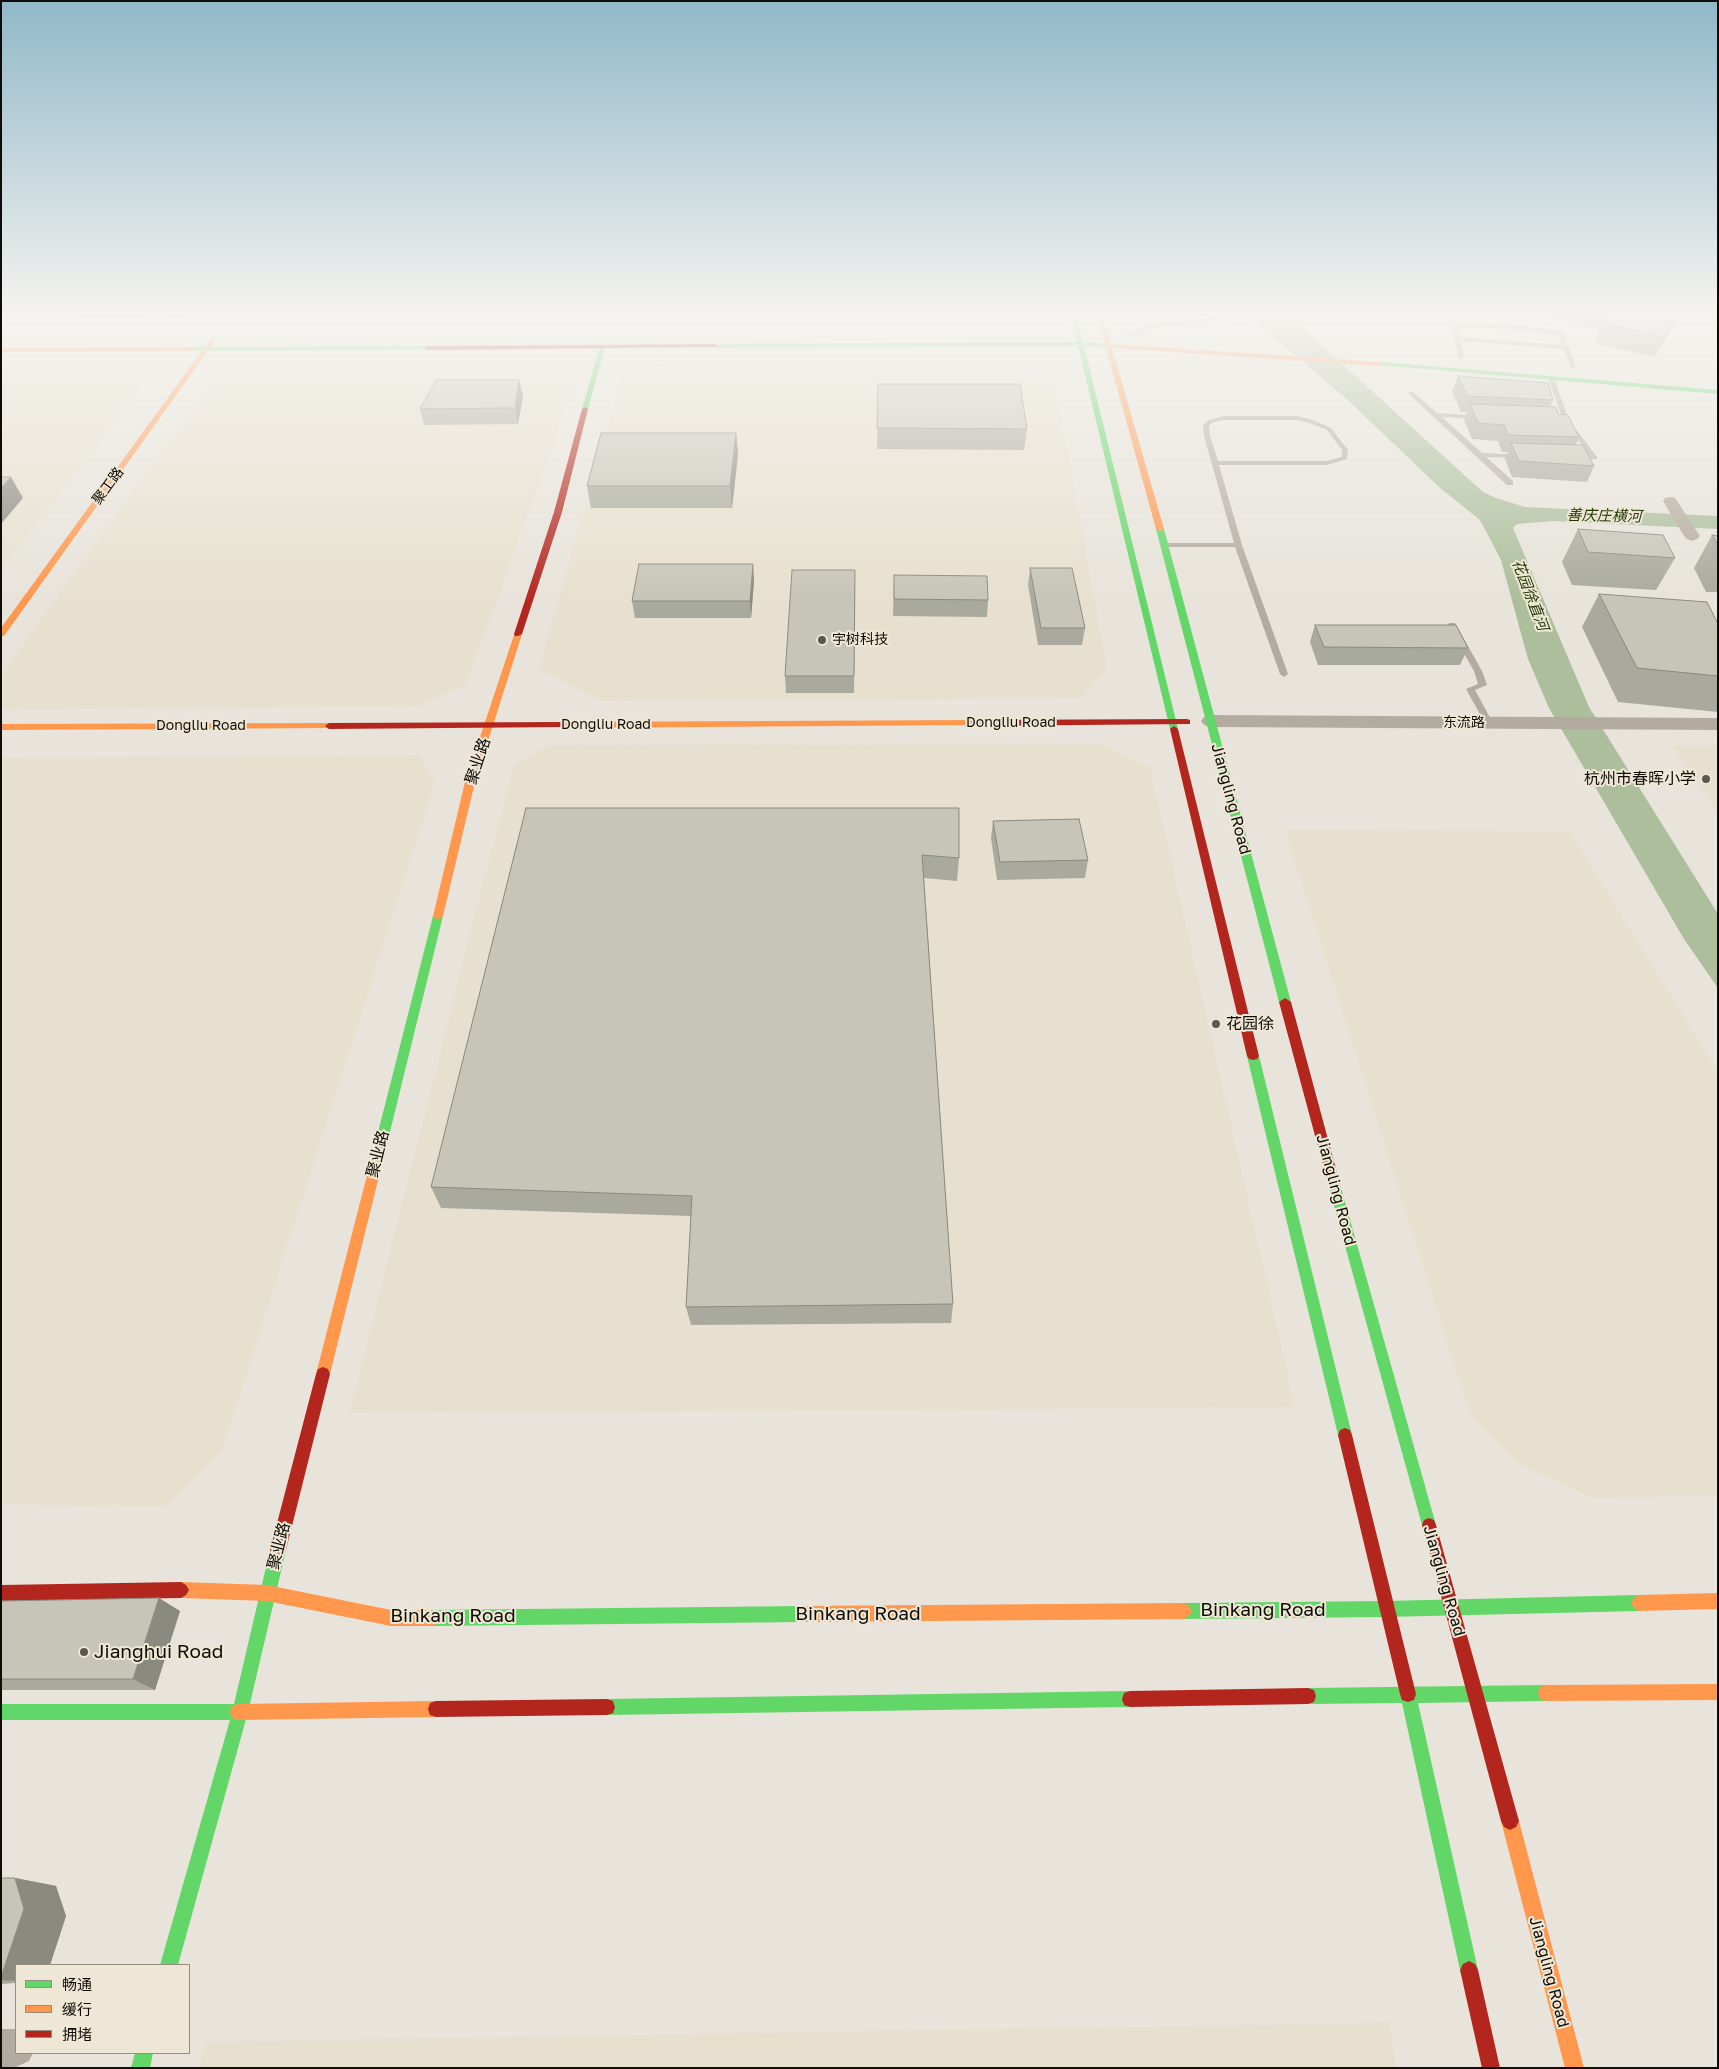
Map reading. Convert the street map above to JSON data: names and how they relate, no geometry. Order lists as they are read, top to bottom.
{
  "streets": {
    "main road": [
      "聚工路",
      "Dongliu Road",
      "聚业路",
      "Jiangling Road",
      "Binkang Road"
    ],
    "street": ["东流路"]
  },
  "crossings": [
    ["Dongliu Road", "东流路"],
    ["Dongliu Road", "聚业路"],
    ["Dongliu Road", "Jiangling Road"],
    ["东流路", "Jiangling Road"],
    ["聚业路", "Binkang Road"],
    ["Jiangling Road", "Binkang Road"]
  ],
  "water": ["善庆庄横河", "花园徐直河"],
  "places": [
    "宇树科技",
    "杭州市春晖小学",
    "花园徐",
    "Jianghui Road"
  ],
  "legend": ["畅通", "缓行", "拥堵"]
}
